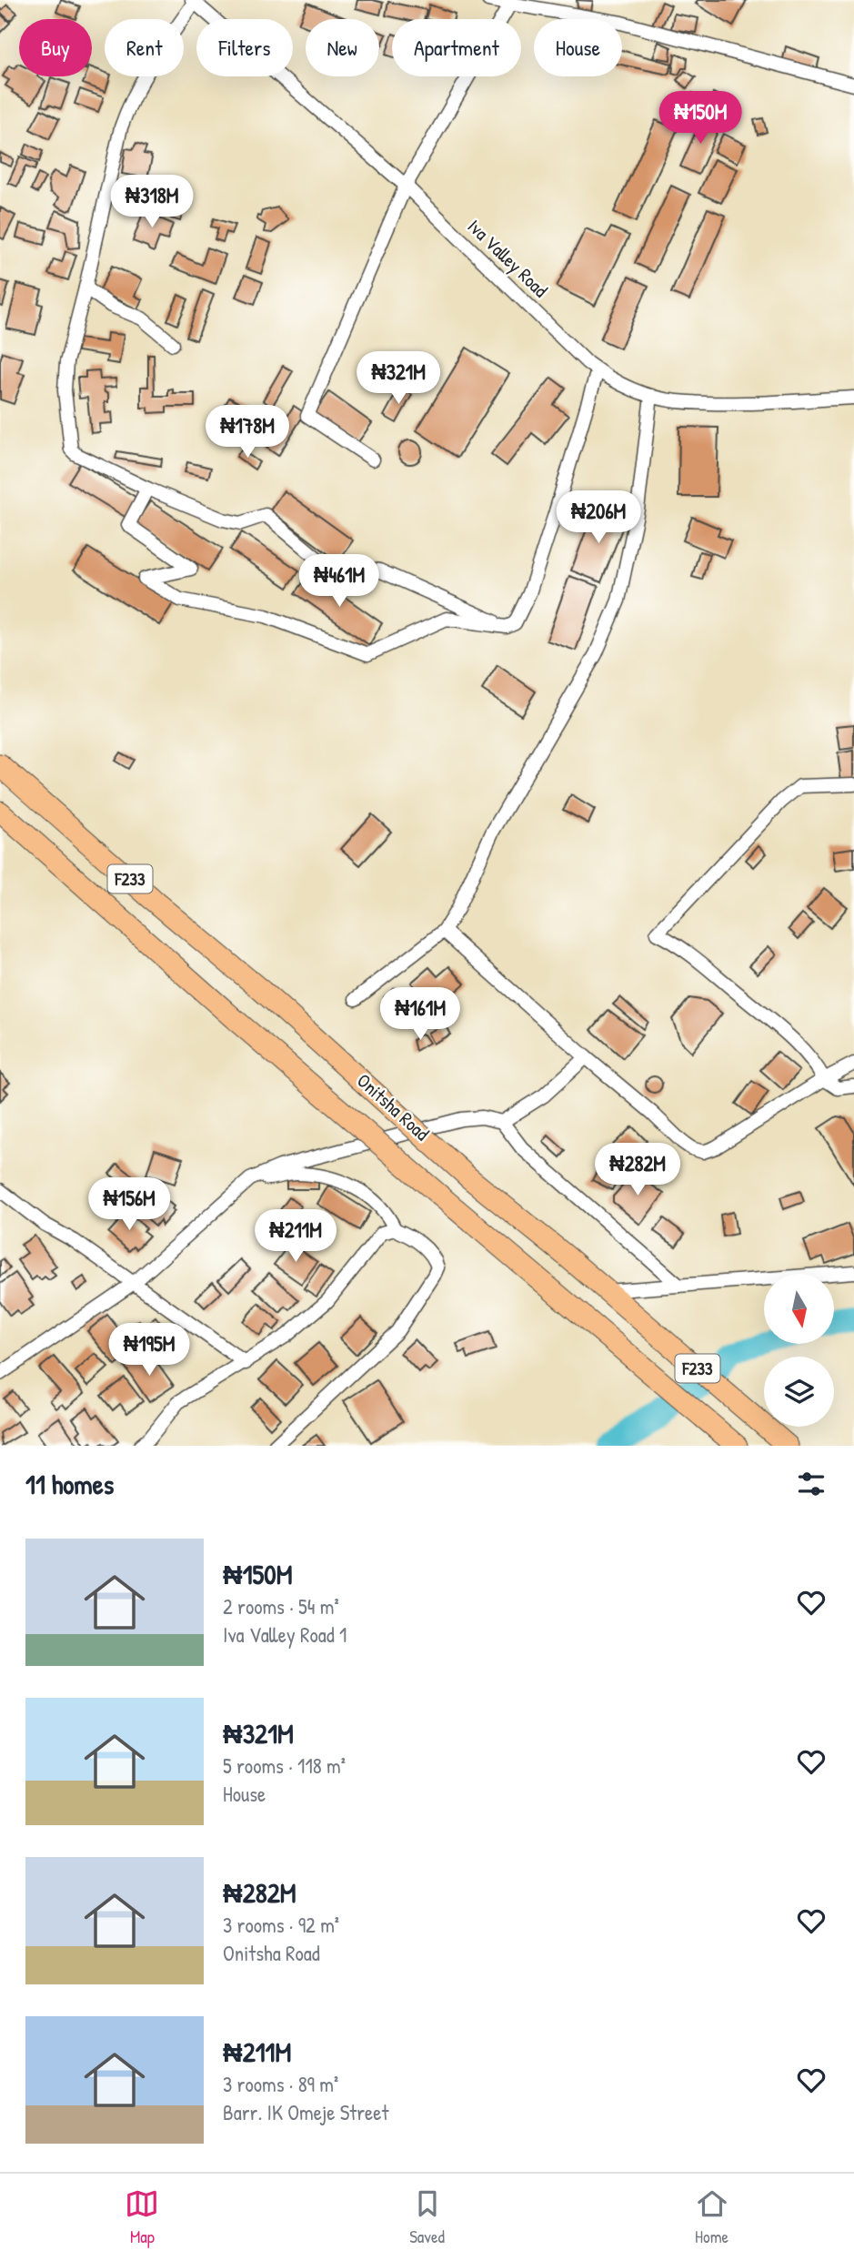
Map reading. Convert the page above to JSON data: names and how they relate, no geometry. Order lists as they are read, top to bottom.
{
  "streets": {
    "main road": ["F233", "Onitsha Road"],
    "street": ["Iva Valley Road"]
  },
  "north": "bottom",
  "page": {
    "chip": [
      "Buy",
      "Rent",
      "Filters",
      "New",
      "Apartment",
      "House"
    ],
    "price": [
      "₦150M",
      "₦318M",
      "₦321M",
      "₦178M",
      "₦206M",
      "₦461M",
      "₦161M",
      "₦282M",
      "₦156M",
      "₦211M",
      "₦195M"
    ],
    "heading": "11 homes",
    "list": [
      {
        "name": "₦150M",
        "note": "2 rooms · 54 m² · Iva Valley Road 1"
      },
      {
        "name": "₦321M",
        "note": "5 rooms · 118 m² · House"
      },
      {
        "name": "₦282M",
        "note": "3 rooms · 92 m² · Onitsha Road"
      },
      {
        "name": "₦211M",
        "note": "3 rooms · 89 m² · Barr. IK Omeje Street"
      }
    ],
    "tabs": ["Map", "Saved", "Home"]
  }
}
